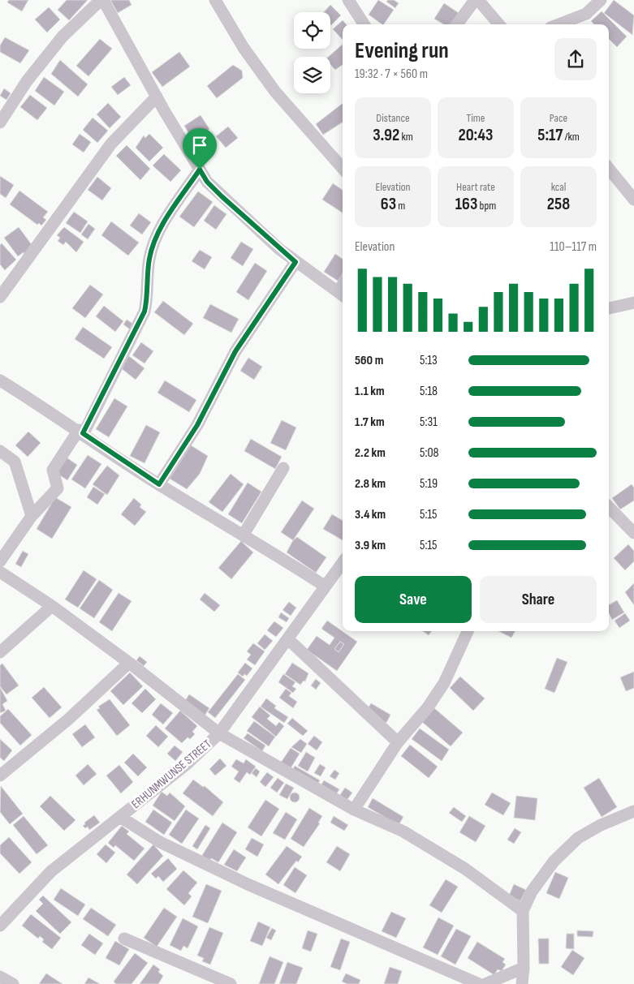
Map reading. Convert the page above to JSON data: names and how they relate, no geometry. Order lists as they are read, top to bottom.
{
  "streets": {
    "street": ["ERHUNMWUNSE STREET"]
  },
  "page": {
    "heading": ["Evening run", "19:32 · 7 × 560 m"],
    "stats": [
      ["Distance", "3.92 km"],
      ["Time", "20:43"],
      ["Pace", "5:17 /km"],
      ["Elevation", "63 m"],
      ["Heart rate", "163 bpm"],
      ["kcal", "258"]
    ],
    "chart": ["Elevation", "110–117 m"],
    "list": [
      {
        "name": "560 m",
        "note": "5:13"
      },
      {
        "name": "1.1 km",
        "note": "5:18"
      },
      {
        "name": "1.7 km",
        "note": "5:31"
      },
      {
        "name": "2.2 km",
        "note": "5:08"
      },
      {
        "name": "2.8 km",
        "note": "5:19"
      },
      {
        "name": "3.4 km",
        "note": "5:15"
      },
      {
        "name": "3.9 km",
        "note": "5:15"
      }
    ],
    "buttons": ["Save", "Share"]
  }
}
